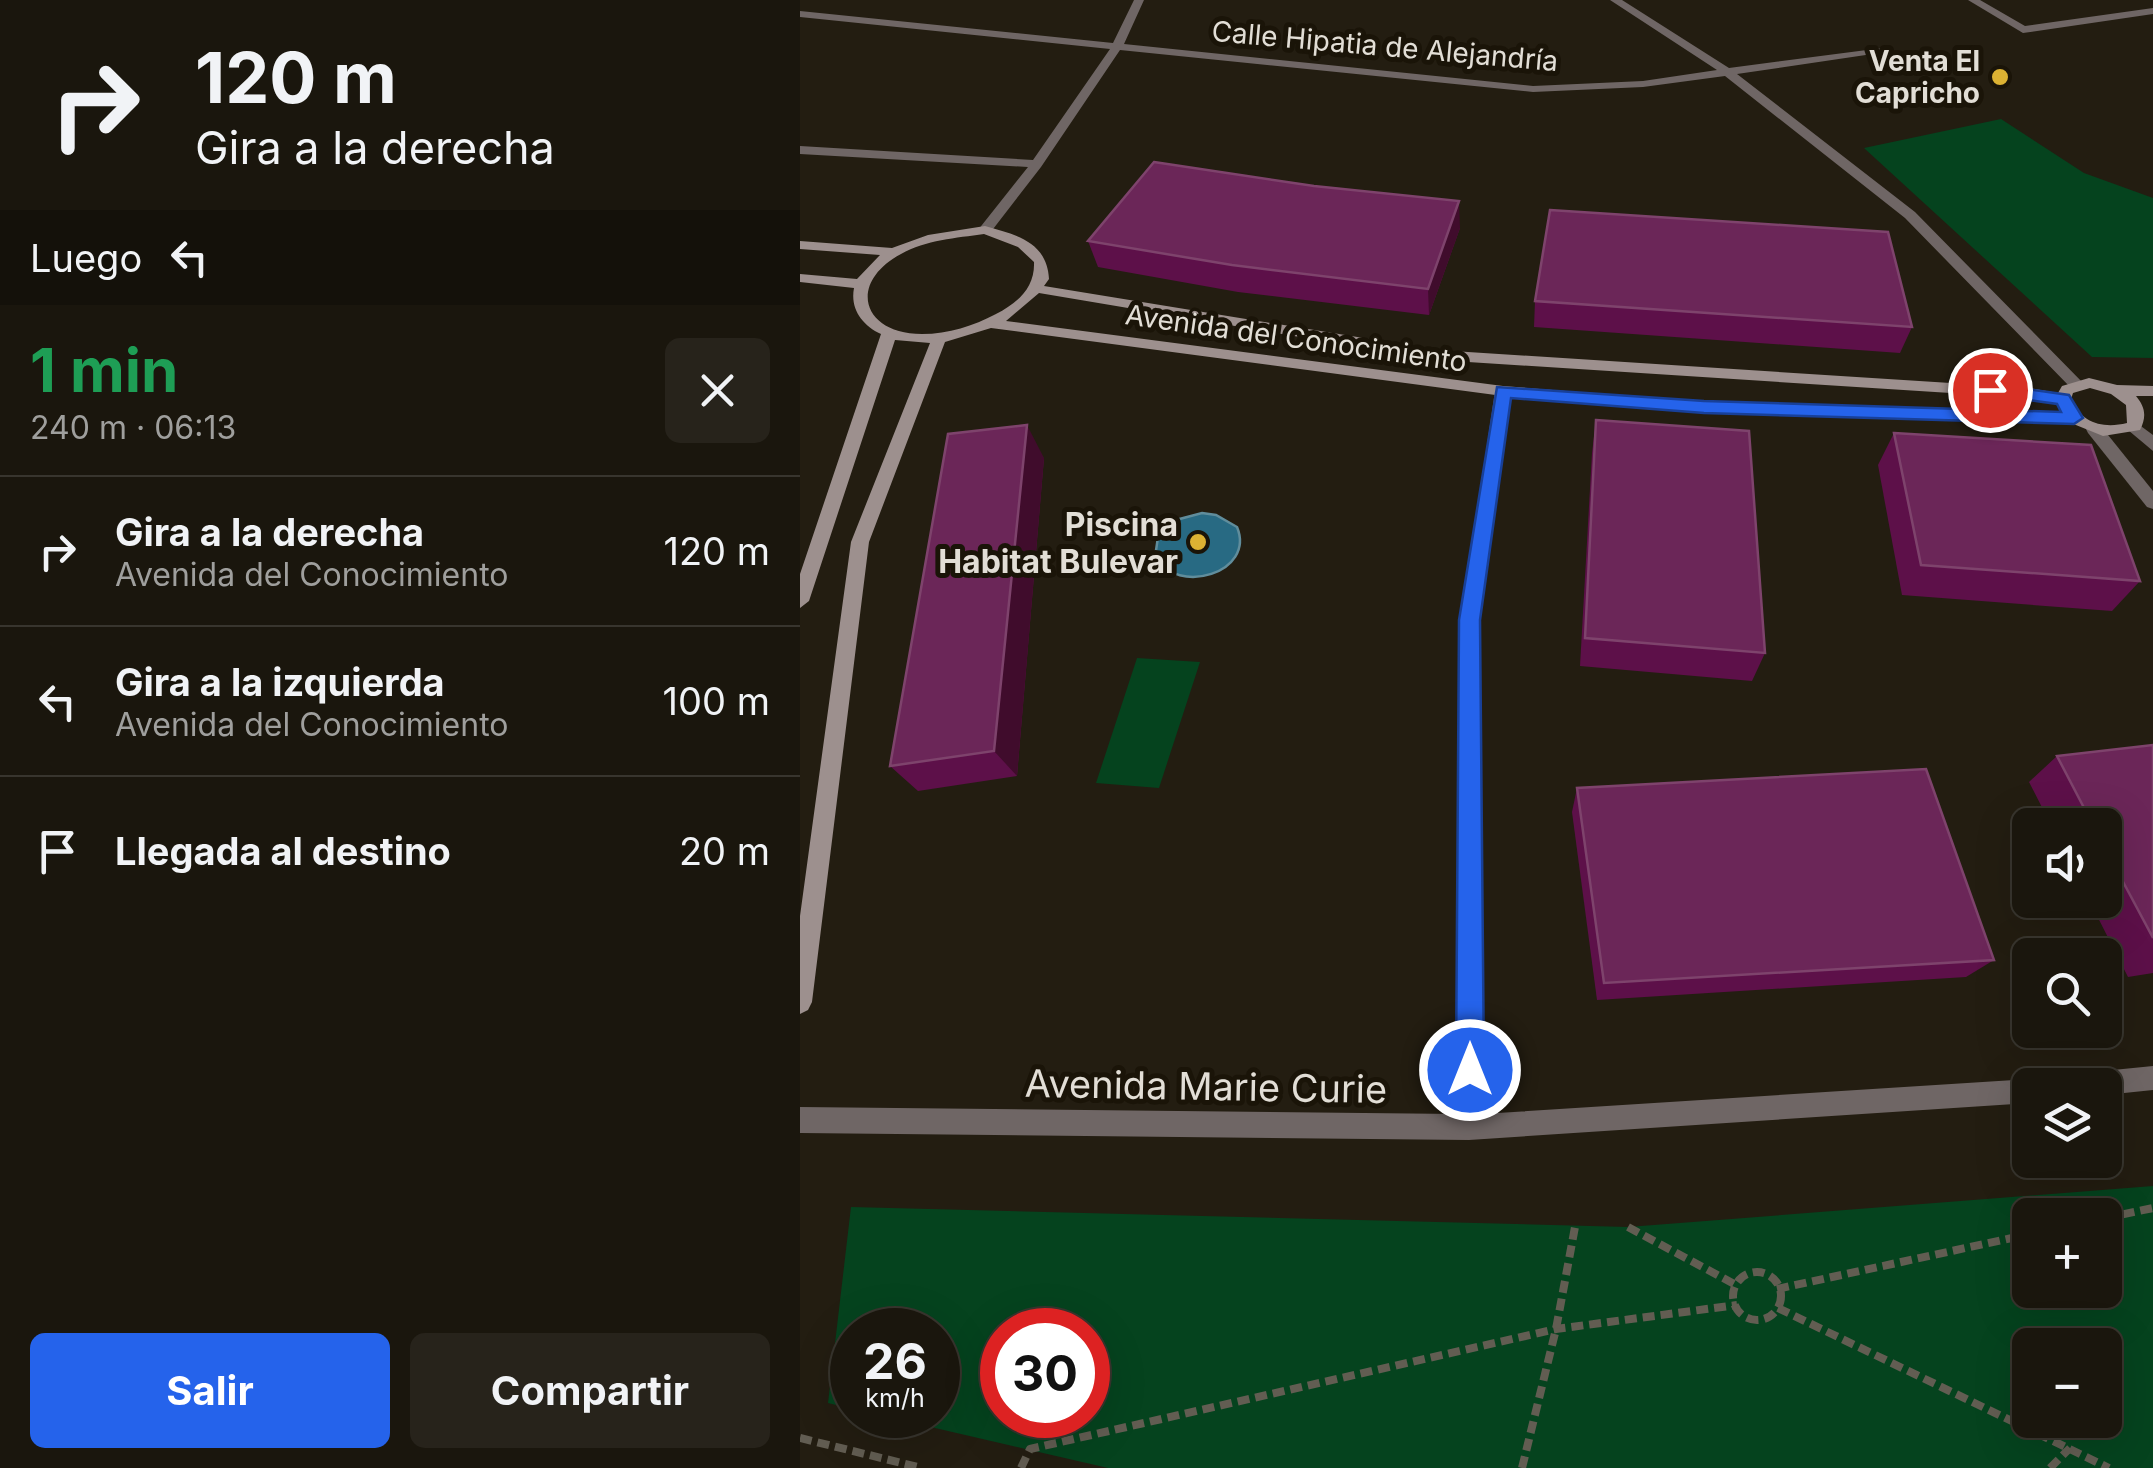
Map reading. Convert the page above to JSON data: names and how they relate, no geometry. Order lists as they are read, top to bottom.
{
  "streets": {
    "street": ["Calle Hipatia de Alejandría", "Avenida del Conocimiento", "Avenida Marie Curie"]
  },
  "places": ["Venta El Capricho", "Piscina Habitat Bulevar"],
  "page": {
    "turn": ["120 m", "Gira a la derecha"],
    "then": "Luego",
    "heading": ["1 min", "240 m · 06:13"],
    "list": [
      {
        "name": "Gira a la derecha",
        "note": "Avenida del Conocimiento",
        "value": "120 m"
      },
      {
        "name": "Gira a la izquierda",
        "note": "Avenida del Conocimiento",
        "value": "100 m"
      },
      {
        "name": "Llegada al destino",
        "value": "20 m"
      }
    ],
    "map_buttons": ["+", "−"],
    "speed": "26 km/h",
    "limit": "30",
    "buttons": ["Salir", "Compartir"]
  }
}
